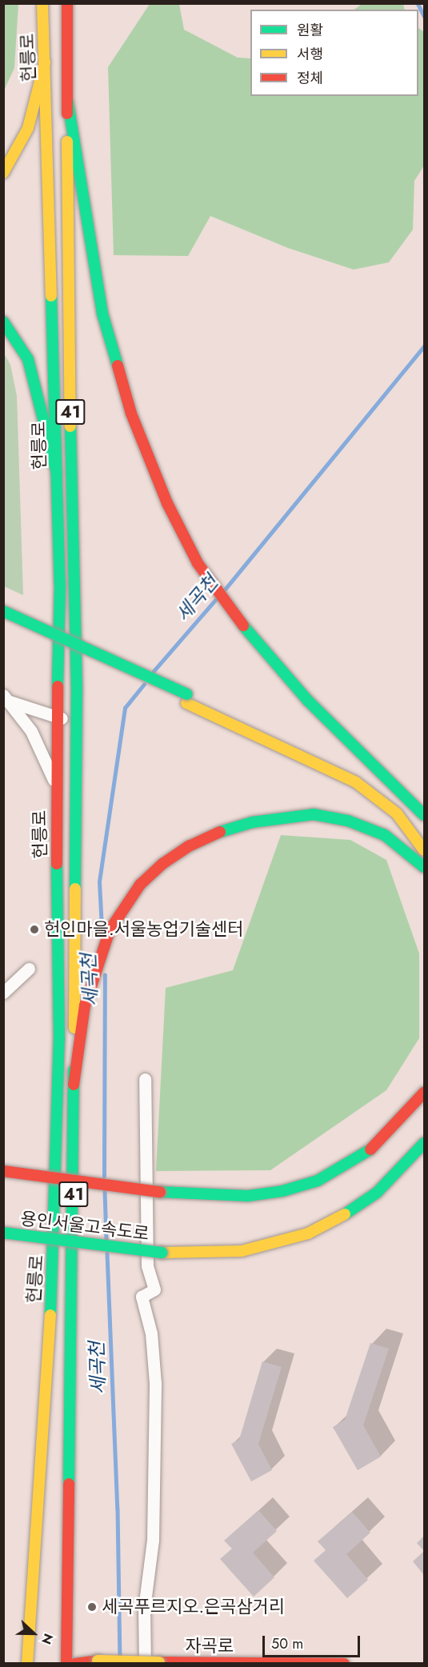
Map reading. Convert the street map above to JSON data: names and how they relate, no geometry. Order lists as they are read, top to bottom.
{
  "streets": {
    "main road": [
      "헌릉로",
      "41",
      "용인서울고속도로",
      "자곡로"
    ]
  },
  "water": ["세곡천"],
  "places": ["헌인마을.서울농업기술센터", "세곡푸르지오.은곡삼거리"],
  "legend": ["원활", "서행", "정체"],
  "scale_bar": "50 m",
  "north": "right"
}
